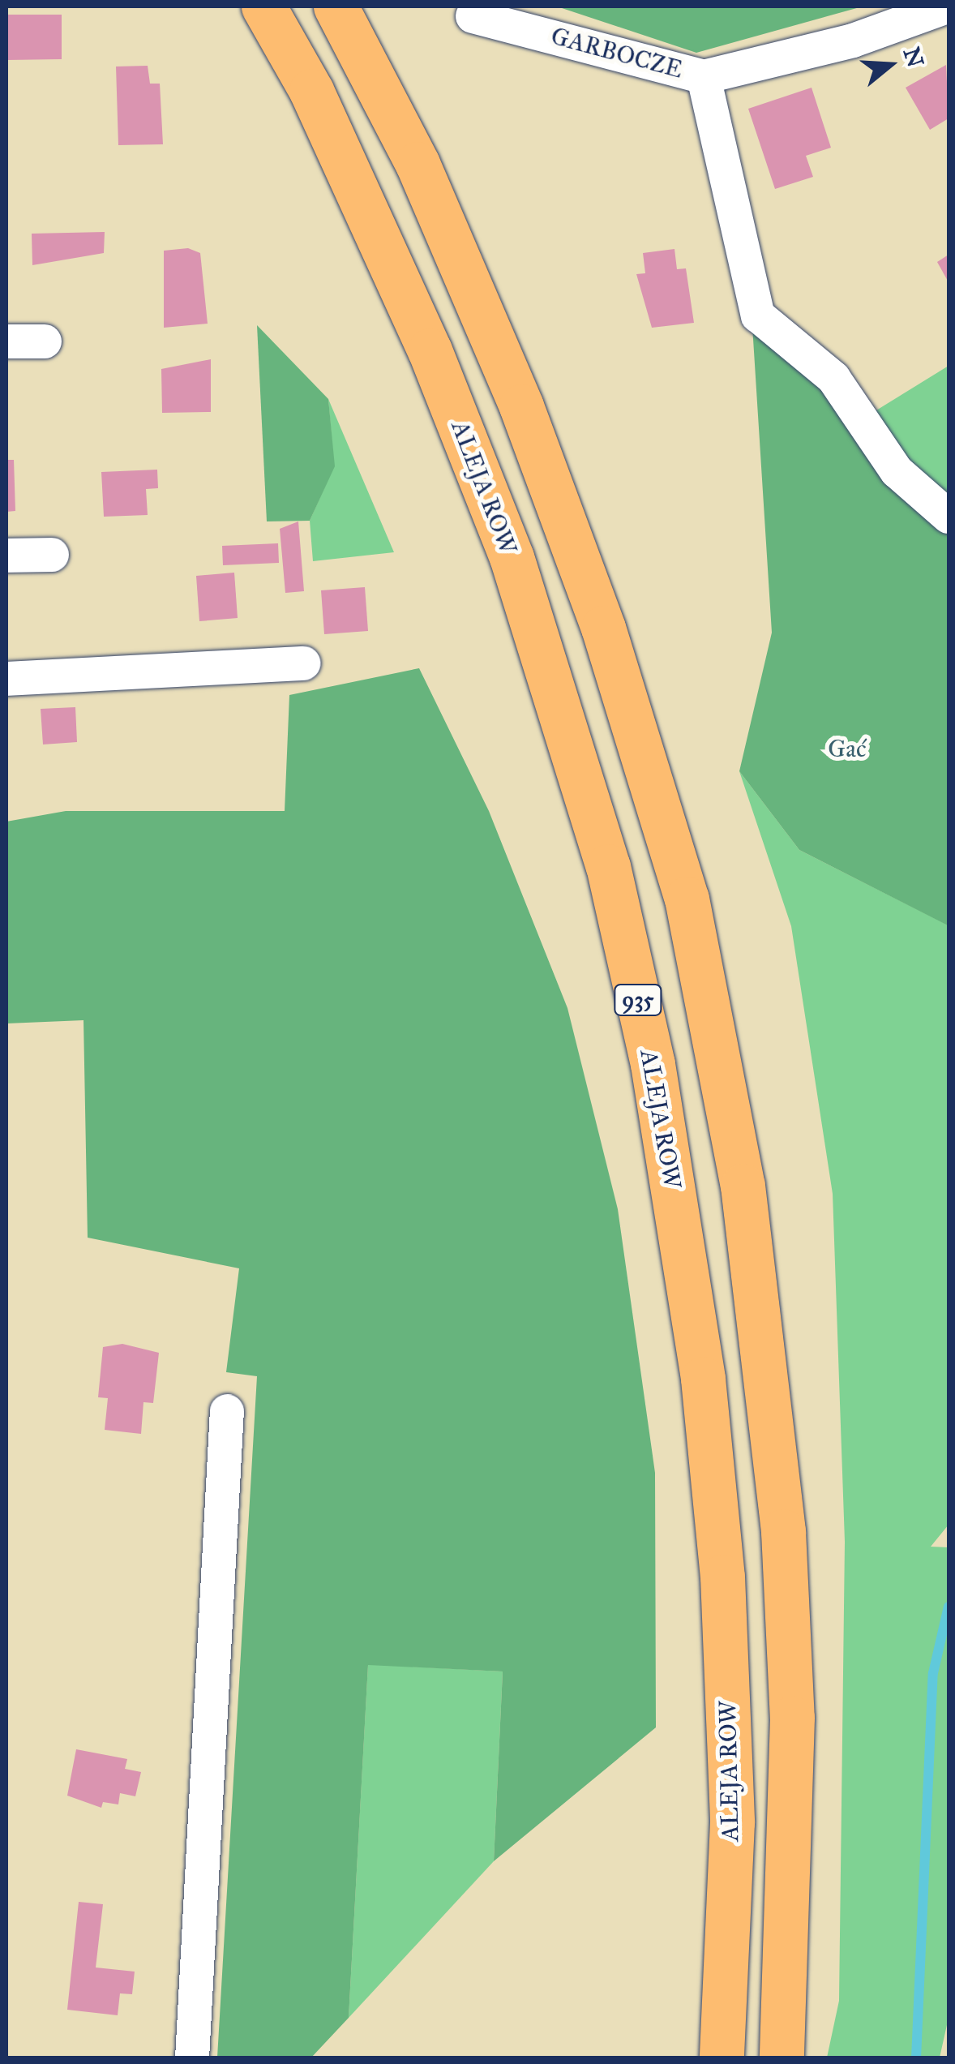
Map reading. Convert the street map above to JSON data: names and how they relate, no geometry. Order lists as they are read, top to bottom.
{
  "streets": {
    "main road": ["ALEJA ROW", "935"],
    "street": ["GARBOCZE"]
  },
  "parks": ["Gać"],
  "north": "right"
}
